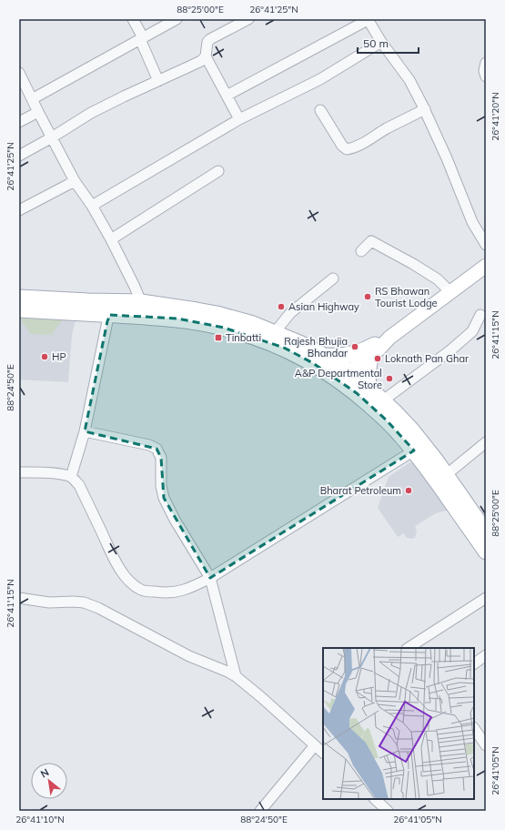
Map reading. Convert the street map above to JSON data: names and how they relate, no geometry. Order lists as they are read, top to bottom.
{
  "places": {
    "other": [
      "RS Bhawan Tourist Lodge",
      "Asian Highway",
      "Rajesh Bhujia Bhandar",
      "HP",
      "Loknath Pan Ghar",
      "A&P Departmental Store",
      "Bharat Petroleum"
    ],
    "transit": ["Tinbatti"]
  },
  "scale_bar": "50 m",
  "north": "top left",
  "coordinates": [
    "88°25'00\"E",
    "26°41'25\"N",
    "26°41'20\"N",
    "26°41'15\"N",
    "88°24'50\"E",
    "26°41'05\"N",
    "26°41'10\"N"
  ]
}
